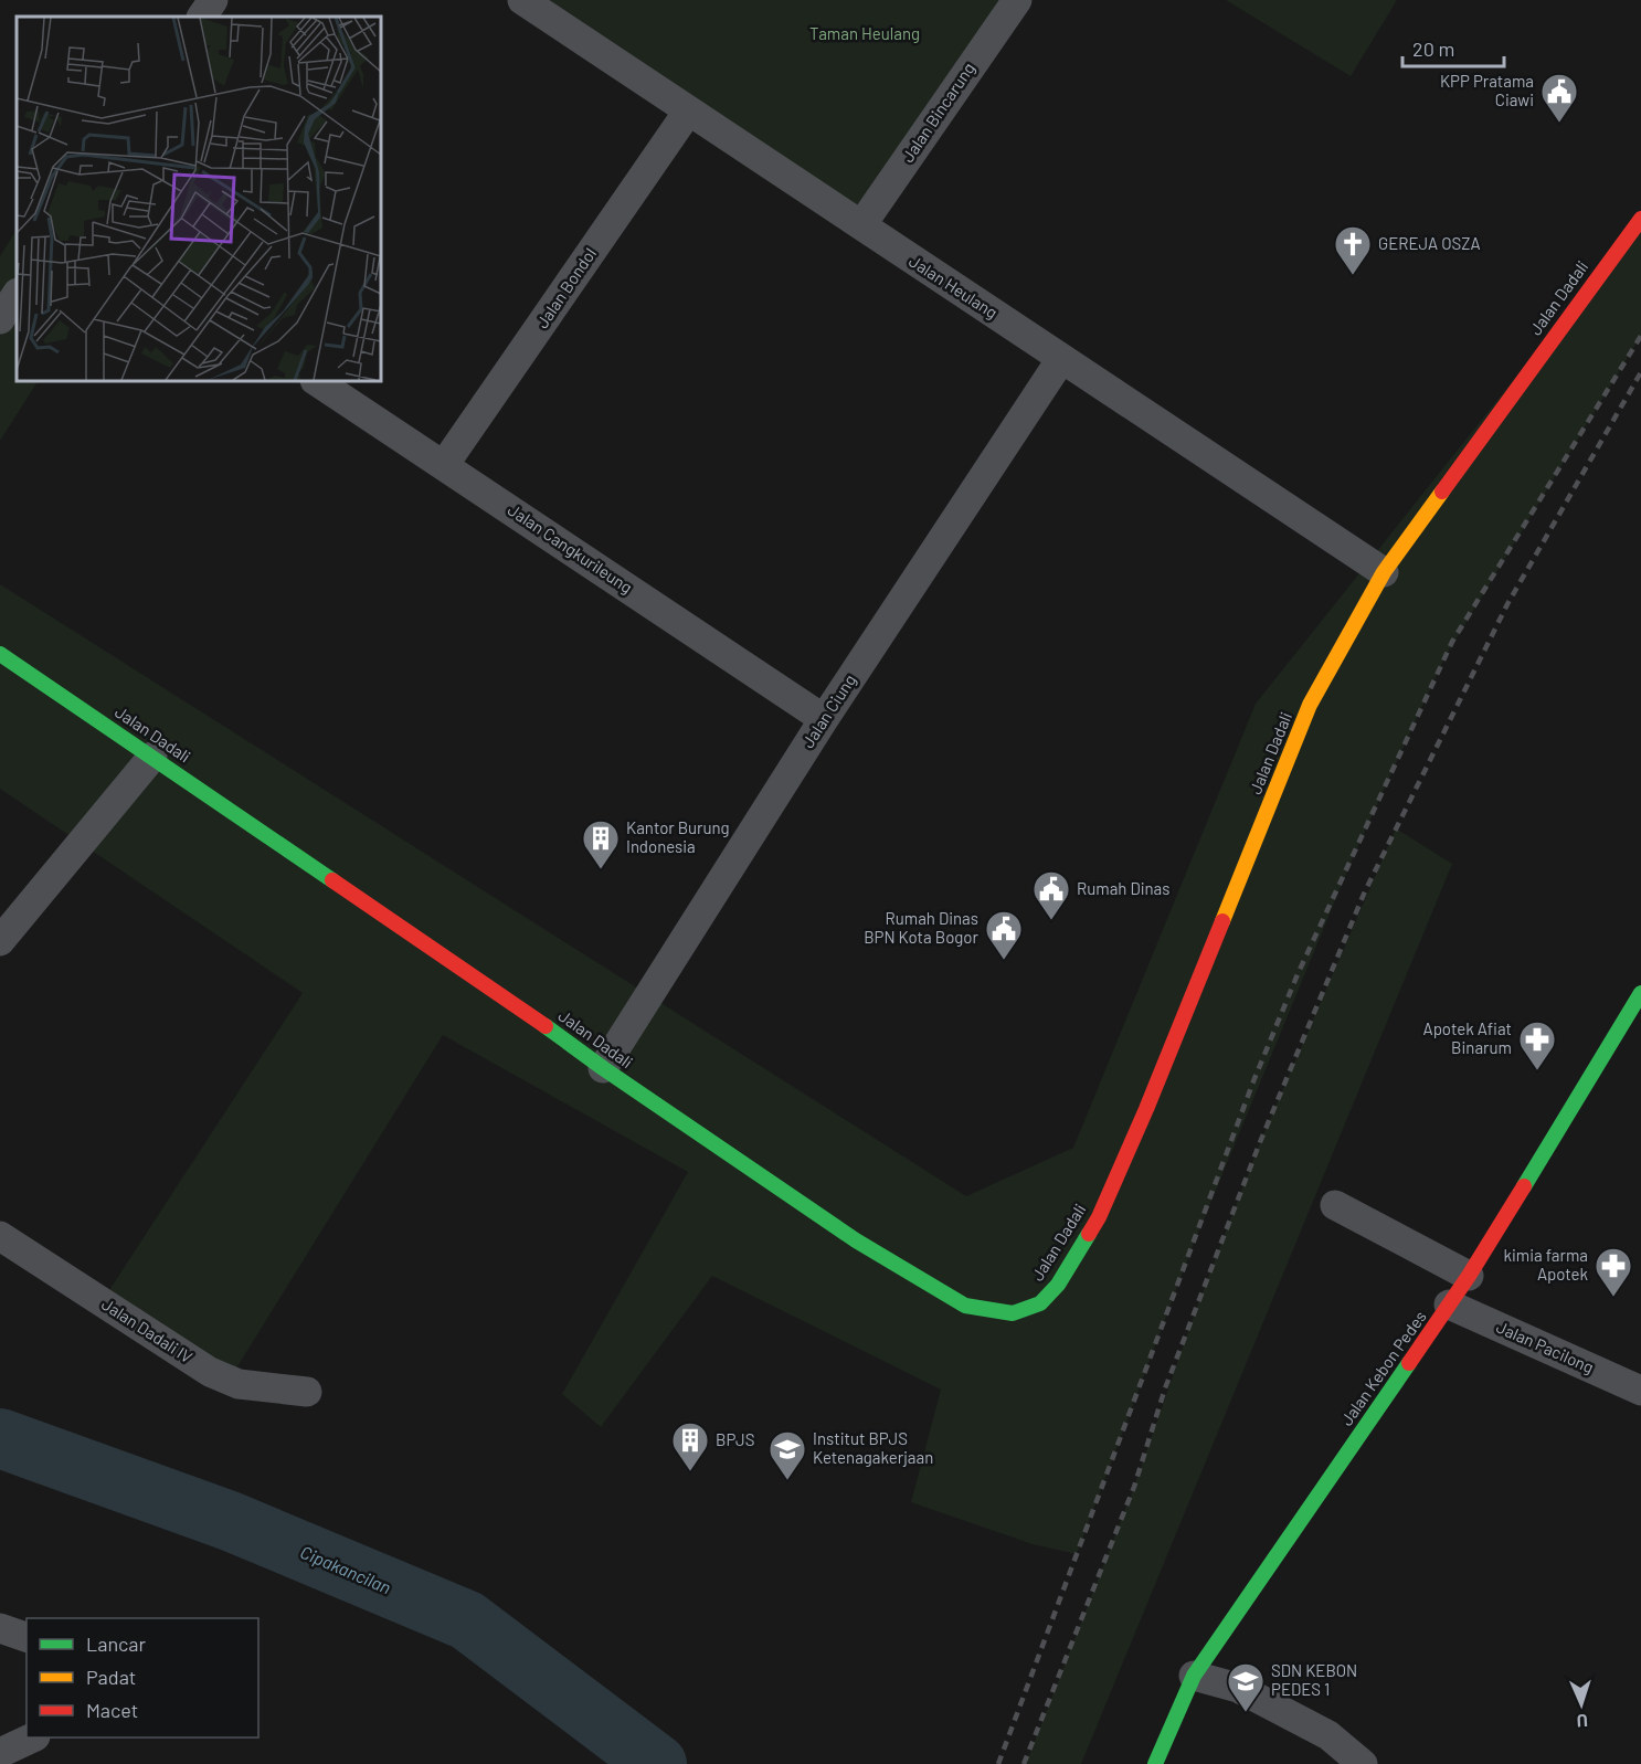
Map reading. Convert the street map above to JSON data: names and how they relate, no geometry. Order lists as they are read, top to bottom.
{
  "streets": {
    "main road": ["Jalan Dadali", "Jalan Kebon Pedes"],
    "street": [
      "Jalan Bincarung",
      "Jalan Heulang",
      "Jalan Bondol",
      "Jalan Cangkurileung",
      "Jalan Ciung",
      "Jalan Dadali IV",
      "Jalan Pacilong"
    ]
  },
  "crossings": [
    ["Jalan Bincarung", "Jalan Heulang"],
    ["Jalan Heulang", "Jalan Bondol"],
    ["Jalan Heulang", "Jalan Dadali"],
    ["Jalan Heulang", "Jalan Ciung"],
    ["Jalan Bondol", "Jalan Cangkurileung"],
    ["Jalan Dadali", "Jalan Ciung"],
    ["Jalan Cangkurileung", "Jalan Ciung"],
    ["Jalan Pacilong", "Jalan Kebon Pedes"]
  ],
  "water": ["Cipakancilan"],
  "parks": ["Taman Heulang"],
  "places": {
    "public building": ["KPP Pratama Ciawi", "Rumah Dinas", "Rumah Dinas BPN Kota Bogor"],
    "church": ["GEREJA OSZA"],
    "building": ["Kantor Burung Indonesia", "BPJS"],
    "pharmacy": ["Apotek Afiat Binarum", "kimia farma Apotek"],
    "school or university": ["Institut BPJS Ketenagakerjaan", "SDN KEBON PEDES 1"]
  },
  "legend": ["Lancar", "Padat", "Macet"],
  "scale_bar": "20 m",
  "north": "bottom"
}
